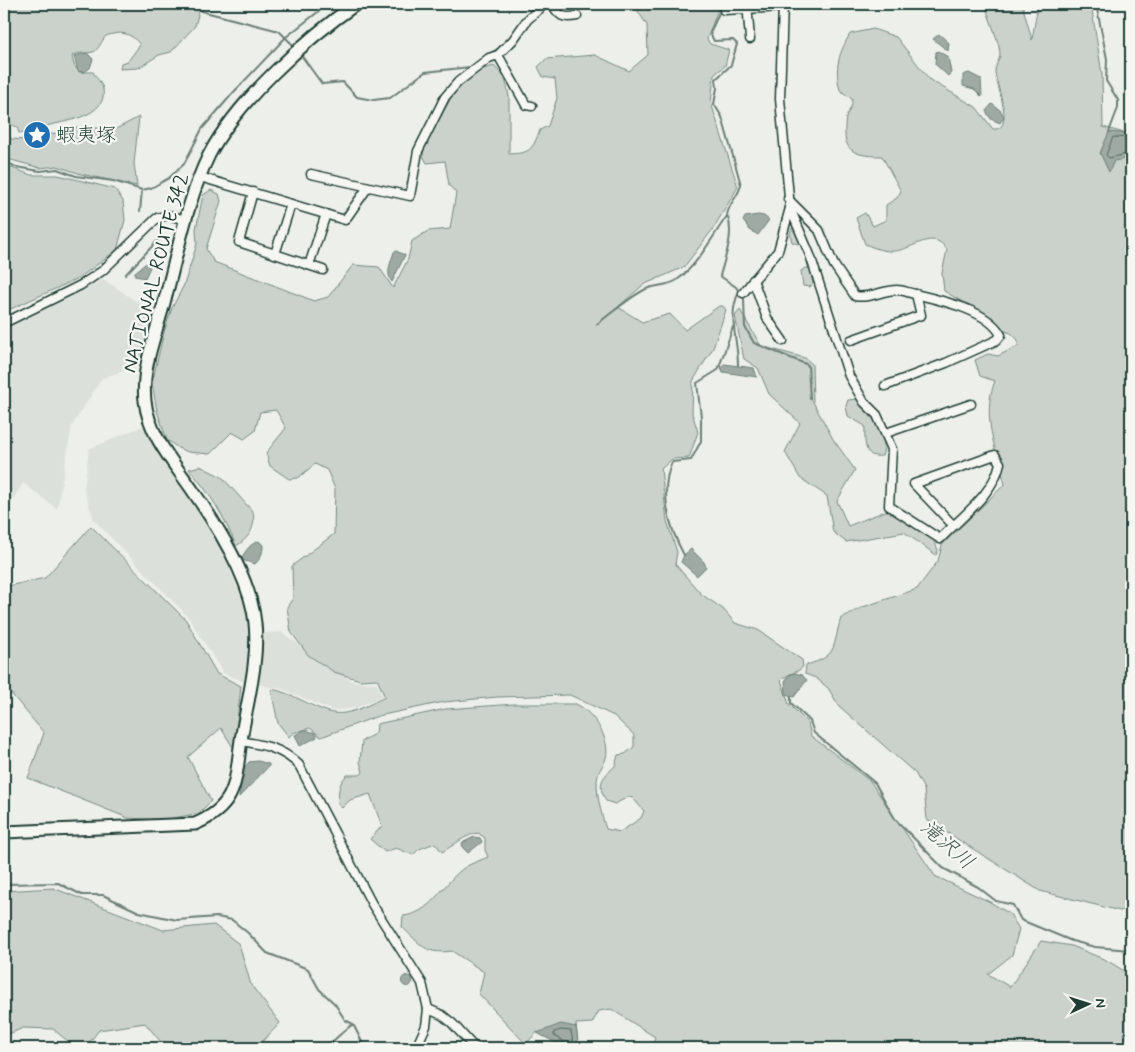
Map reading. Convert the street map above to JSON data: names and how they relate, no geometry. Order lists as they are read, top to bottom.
{
  "streets": {
    "highway": ["NATIONAL ROUTE 342"]
  },
  "water": ["滝沢川"],
  "places": {
    "place": ["蝦夷塚"]
  },
  "north": "right"
}
